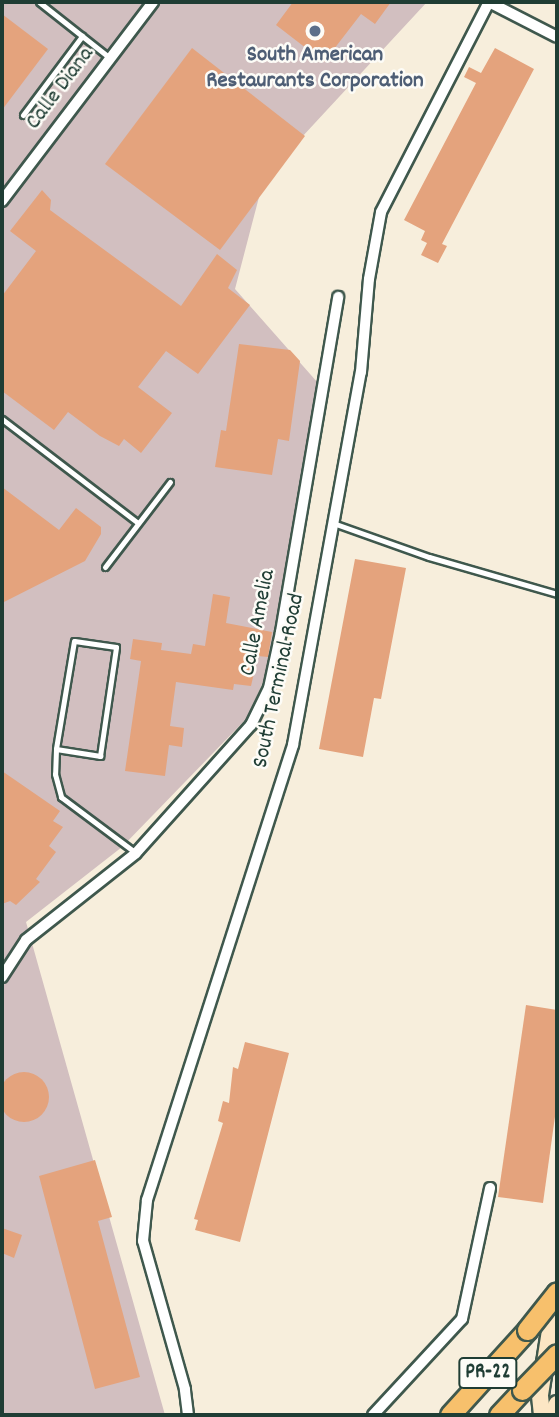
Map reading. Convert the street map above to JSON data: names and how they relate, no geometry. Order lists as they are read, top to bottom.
{
  "streets": {
    "highway": ["PR-22"],
    "street": ["Calle Diana", "Calle Amelia", "South Terminal Road"]
  },
  "places": ["South American Restaurants Corporation"]
}
